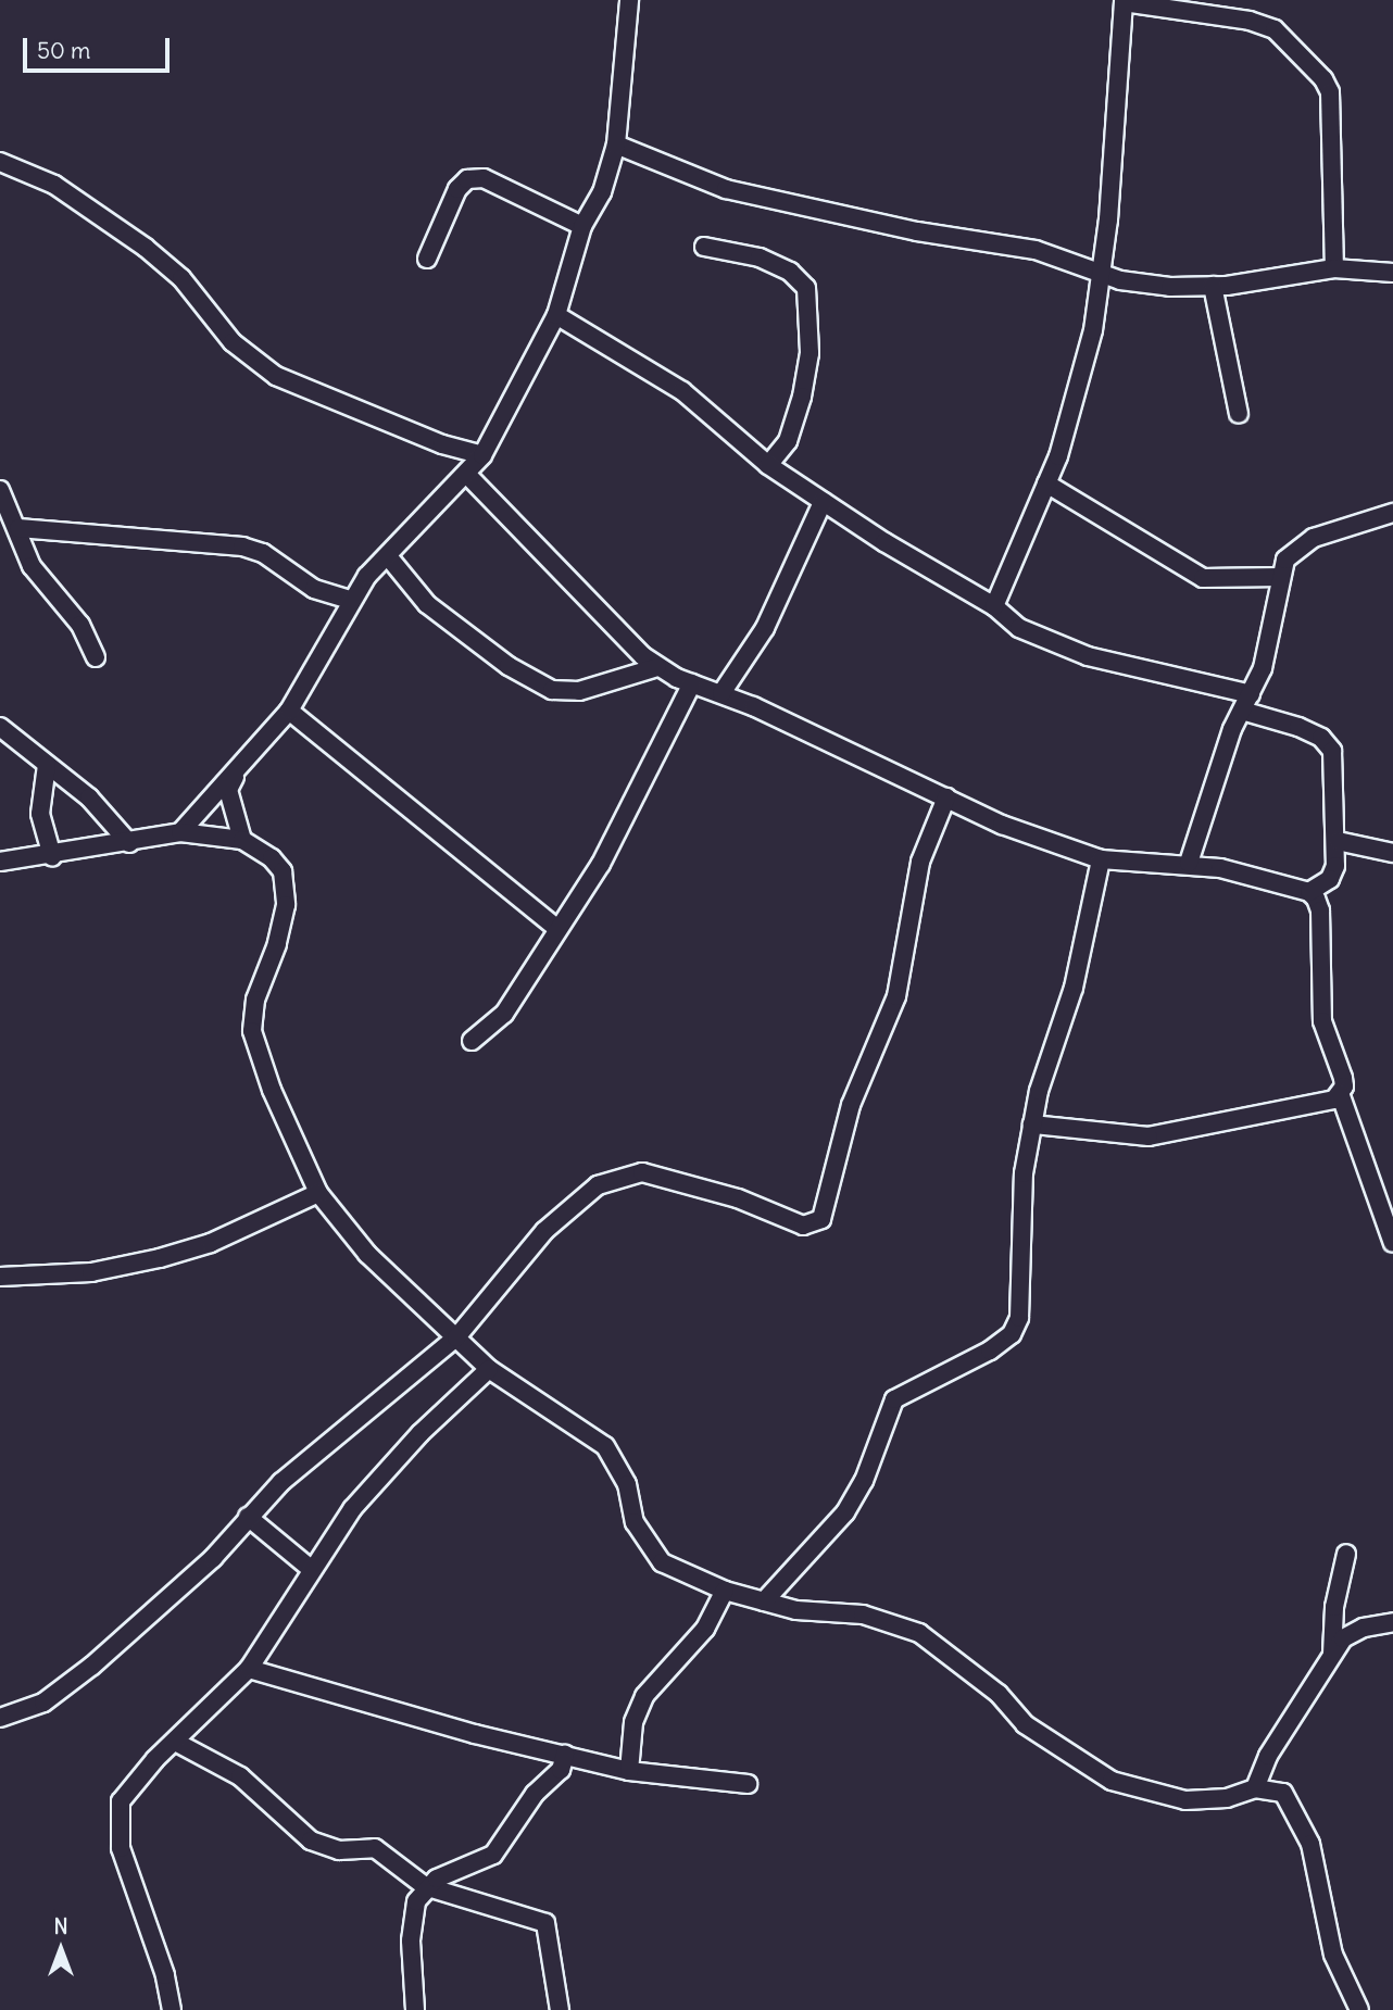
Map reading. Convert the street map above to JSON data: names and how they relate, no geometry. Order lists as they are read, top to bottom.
{
  "scale_bar": "50 m",
  "north": "top"
}
